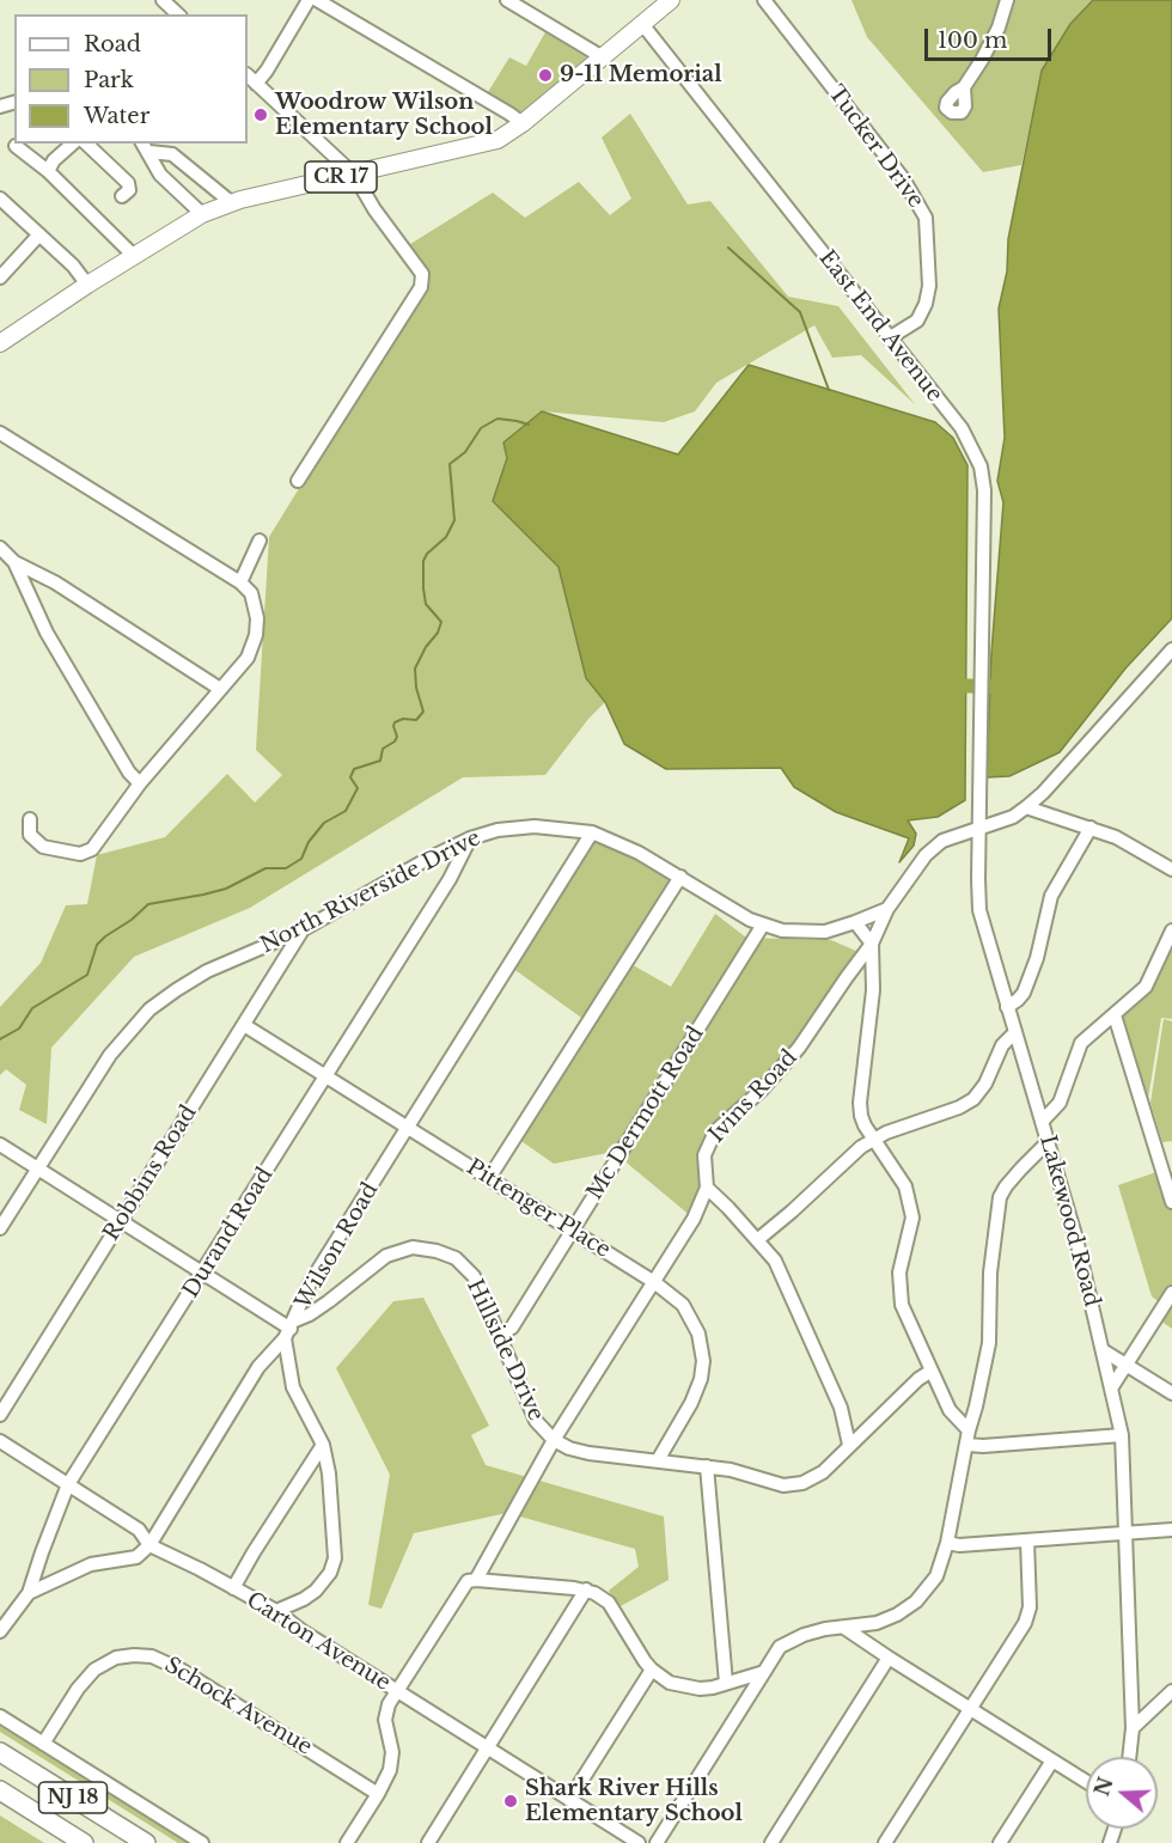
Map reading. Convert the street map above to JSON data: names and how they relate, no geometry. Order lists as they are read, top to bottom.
{
  "streets": {
    "highway": ["NJ 18"],
    "main road": ["CR 17"],
    "street": [
      "Tucker Drive",
      "East End Avenue",
      "North Riverside Drive",
      "Ivins Road",
      "Mc Dermott Road",
      "Robbins Road",
      "Pittenger Place",
      "Lakewood Road",
      "Durand Road",
      "Wilson Road",
      "Hillside Drive",
      "Carton Avenue",
      "Schock Avenue"
    ]
  },
  "crossings": [
    ["Tucker Drive", "East End Avenue"],
    ["CR 17", "East End Avenue"],
    ["East End Avenue", "Lakewood Road"],
    ["North Riverside Drive", "Ivins Road"],
    ["North Riverside Drive", "Mc Dermott Road"],
    ["North Riverside Drive", "Robbins Road"],
    ["North Riverside Drive", "Durand Road"],
    ["North Riverside Drive", "Wilson Road"],
    ["Ivins Road", "Pittenger Place"],
    ["Ivins Road", "Lakewood Road"],
    ["Ivins Road", "Hillside Drive"],
    ["Ivins Road", "Carton Avenue"],
    ["Ivins Road", "Schock Avenue"],
    ["Mc Dermott Road", "Pittenger Place"],
    ["Mc Dermott Road", "Hillside Drive"],
    ["Robbins Road", "Pittenger Place"],
    ["Pittenger Place", "Durand Road"],
    ["Pittenger Place", "Wilson Road"],
    ["Pittenger Place", "Hillside Drive"],
    ["Durand Road", "Carton Avenue"],
    ["Wilson Road", "Hillside Drive"],
    ["Wilson Road", "Carton Avenue"]
  ],
  "places": ["9-11 Memorial", "Woodrow Wilson Elementary School", "Shark River Hills Elementary School"],
  "legend": ["Road", "Park", "Water"],
  "scale_bar": "100 m",
  "north": "left"
}
